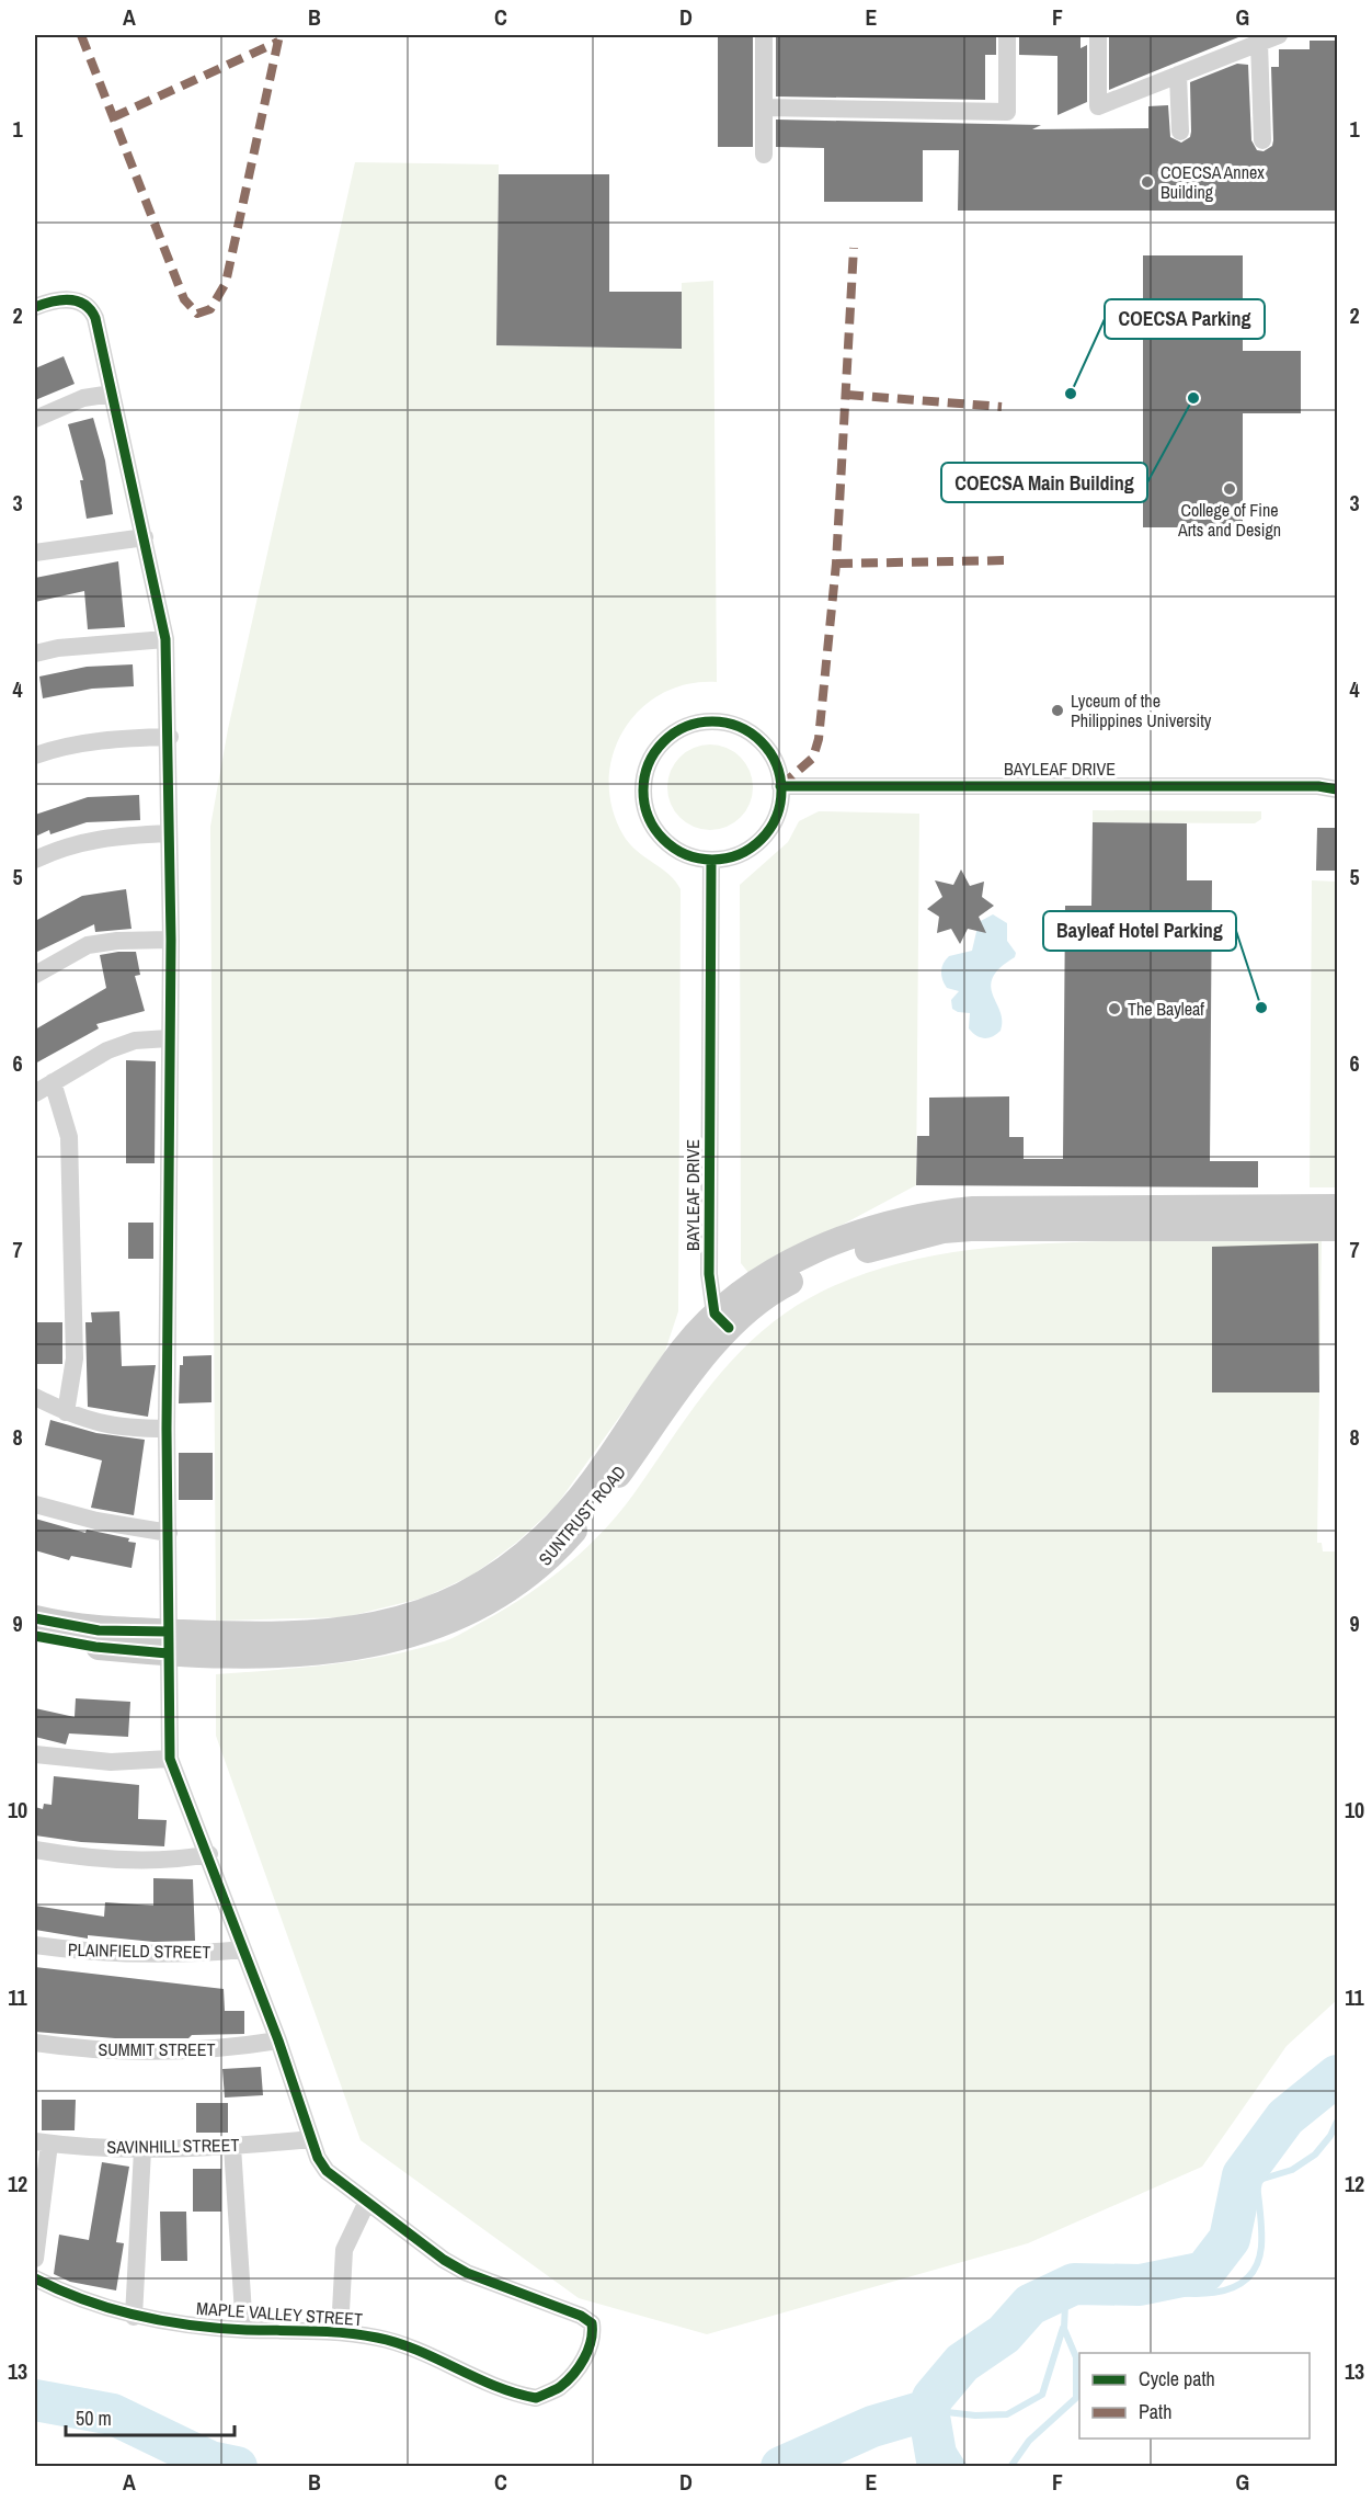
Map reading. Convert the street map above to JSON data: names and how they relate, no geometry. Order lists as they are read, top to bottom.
{
  "streets": {
    "street": [
      "BAYLEAF DRIVE",
      "SUNTRUST ROAD",
      "PLAINFIELD STREET",
      "SUMMIT STREET",
      "SAVINHILL STREET",
      "MAPLE VALLEY STREET"
    ]
  },
  "crossings": [
    ["BAYLEAF DRIVE", "SUNTRUST ROAD"]
  ],
  "places": [
    "COECSA Annex Building",
    "COECSA Parking",
    "COECSA Main Building",
    "College of Fine Arts and Design",
    "Lyceum of the Philippines University",
    "Bayleaf Hotel Parking",
    "The Bayleaf"
  ],
  "legend": ["Cycle path", "Path"],
  "scale_bar": "50 m",
  "grid": {
    "columns": [
      "A",
      "B",
      "C",
      "D",
      "E",
      "F",
      "G"
    ],
    "rows": [
      "1",
      "2",
      "3",
      "4",
      "5",
      "6",
      "7",
      "8",
      "9",
      "10",
      "11",
      "12",
      "13"
    ]
  }
}
